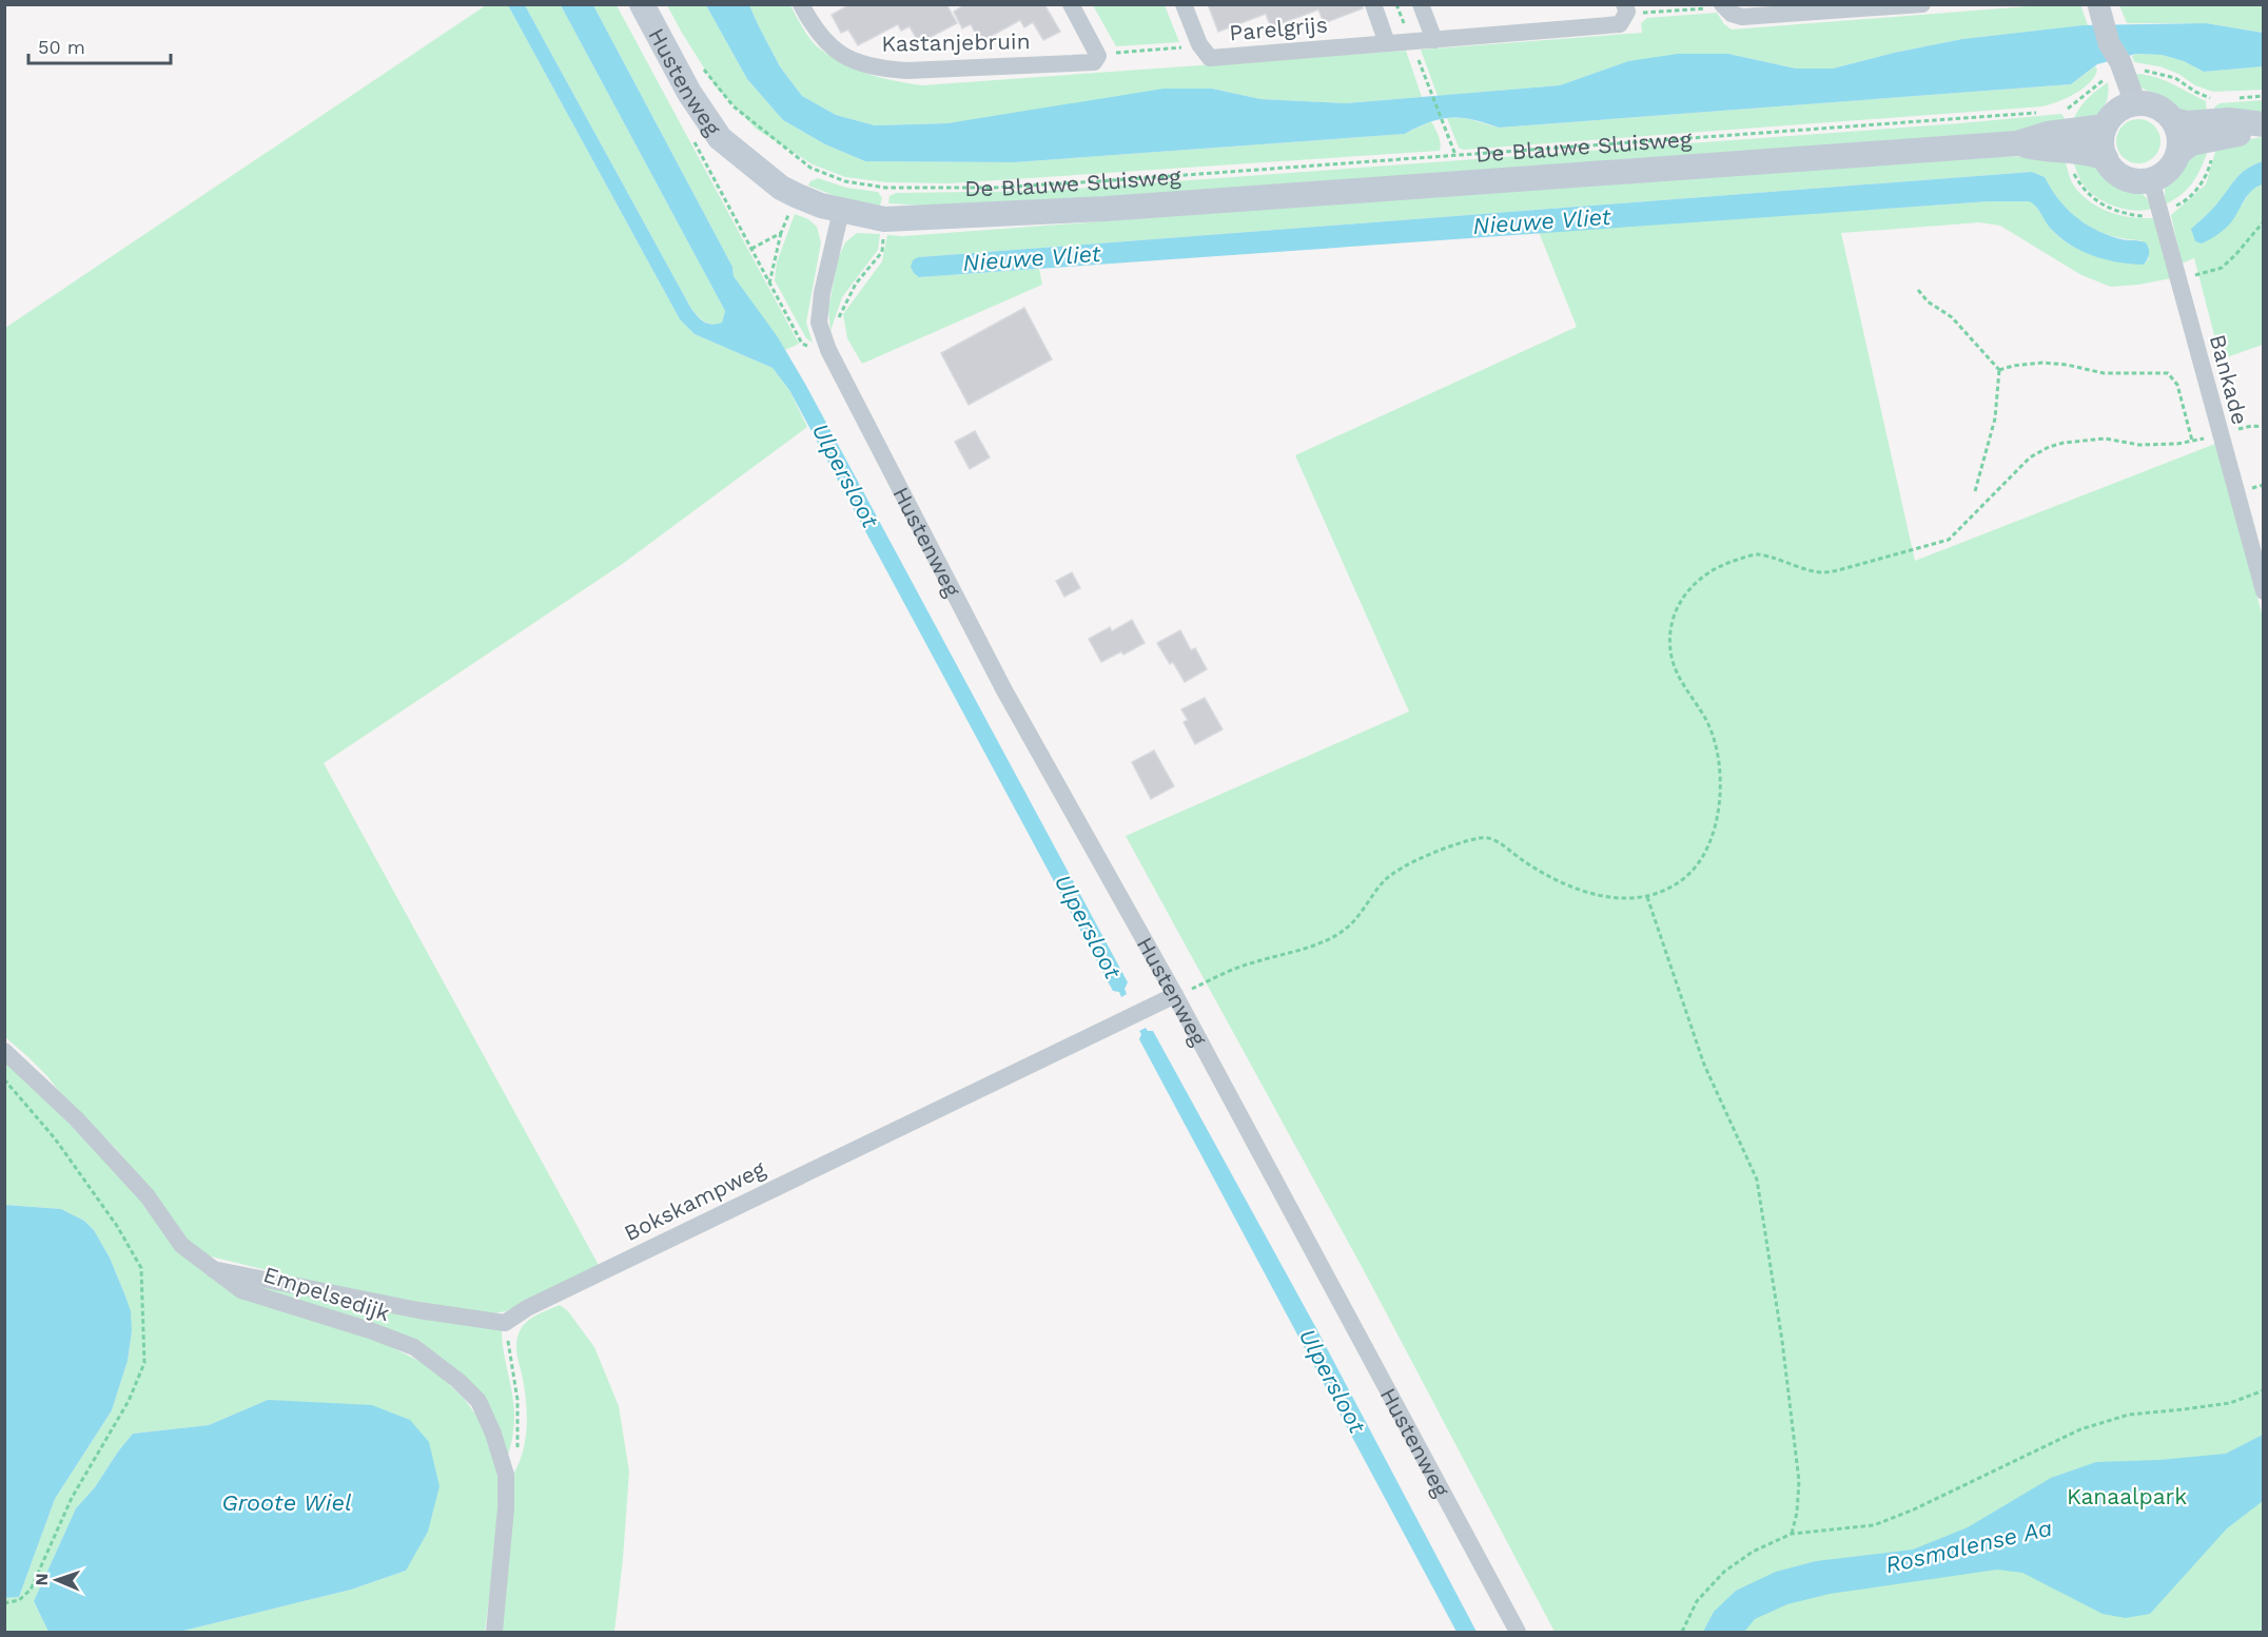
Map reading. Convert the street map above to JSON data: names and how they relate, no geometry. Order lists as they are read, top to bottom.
{
  "streets": {
    "main road": ["Hustenweg", "De Blauwe Sluisweg"],
    "street": [
      "Parelgrijs",
      "Kastanjebruin",
      "Bankade",
      "Bokskampweg",
      "Empelsedijk"
    ]
  },
  "crossings": [
    ["Hustenweg", "De Blauwe Sluisweg"],
    ["Hustenweg", "Bokskampweg"],
    ["De Blauwe Sluisweg", "Bankade"]
  ],
  "water": [
    "Nieuwe Vliet",
    "Ulpersloot",
    "Groote Wiel",
    "Rosmalense Aa"
  ],
  "parks": ["Kanaalpark"],
  "scale_bar": "50 m",
  "north": "left"
}
